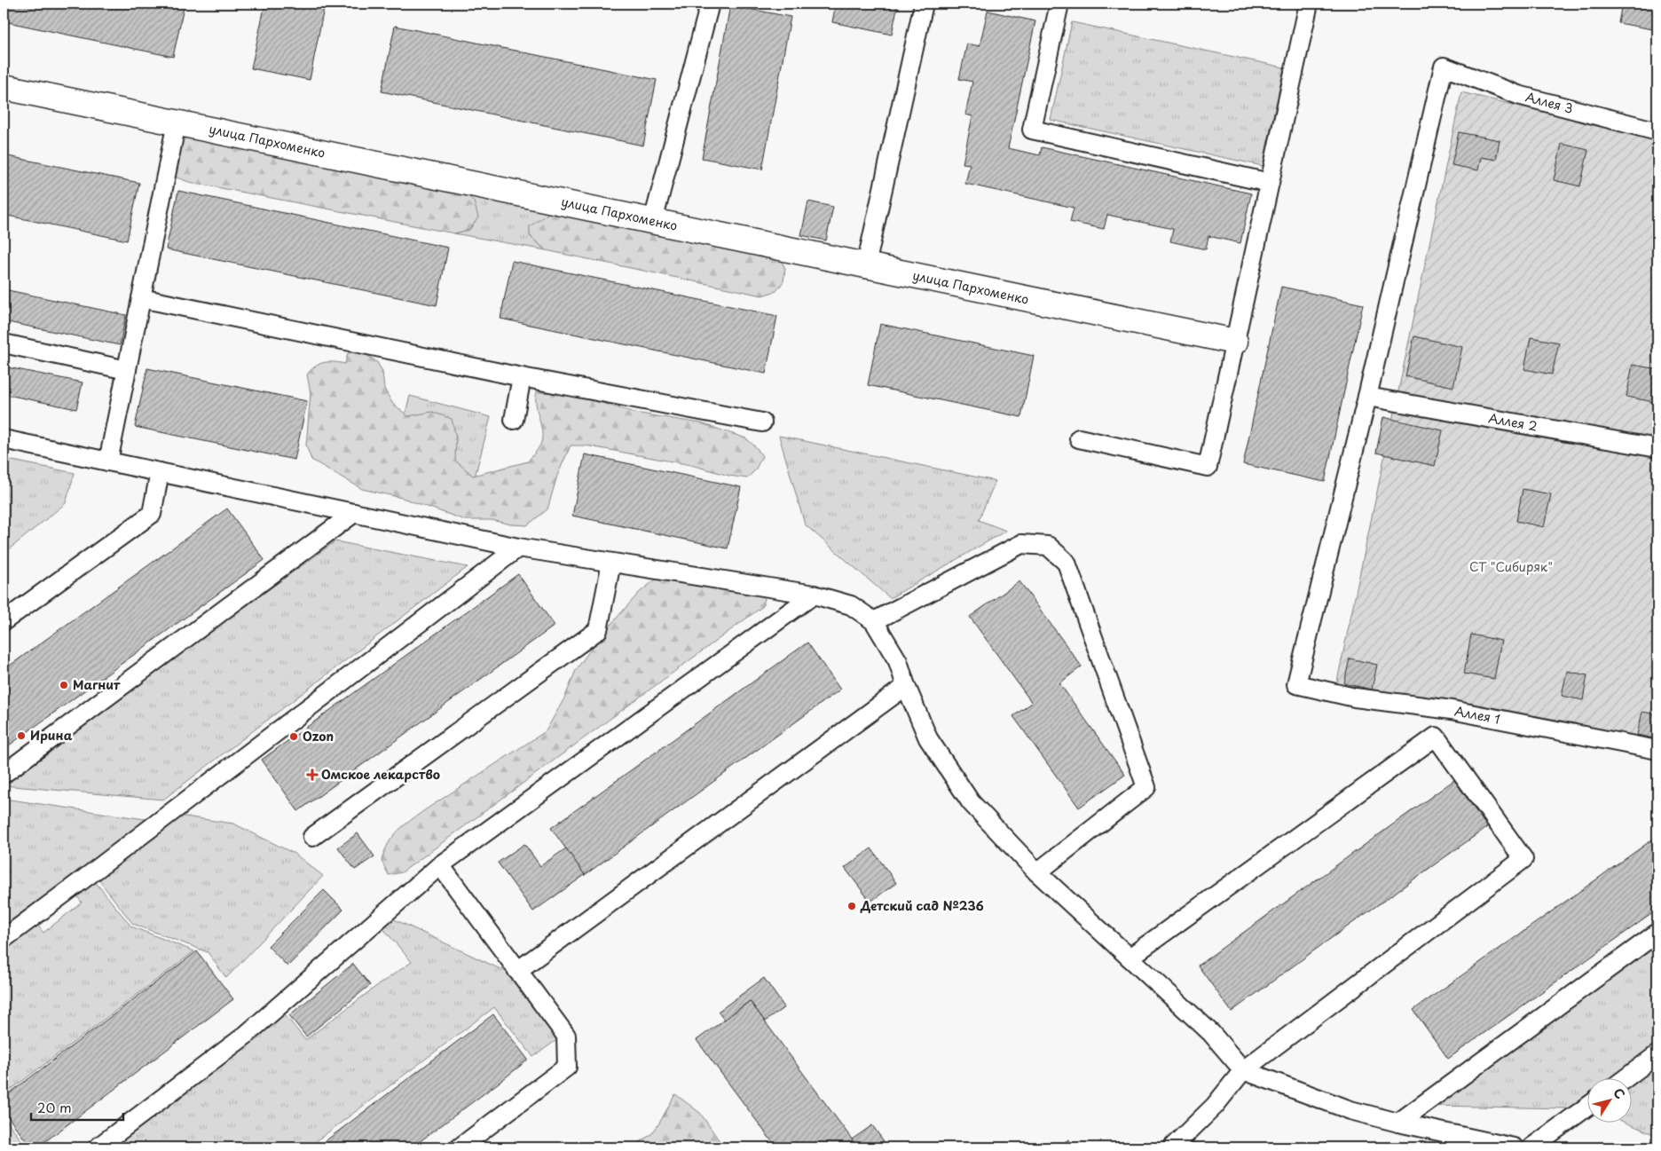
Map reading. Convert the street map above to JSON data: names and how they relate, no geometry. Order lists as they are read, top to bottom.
{
  "streets": {
    "street": ["улица Пархоменко"],
    "lane": ["Аллея 3", "Аллея 2", "Аллея 1"]
  },
  "crossings": [
    ["Аллея 3", "Аллея 2"],
    ["Аллея 3", "Аллея 1"],
    ["Аллея 2", "Аллея 1"]
  ],
  "parks": ["СТ \"Сибиряк\""],
  "places": {
    "other": [
      "Магнит",
      "Ирина",
      "Ozon",
      "Детский сад №236"
    ],
    "health": ["Омское лекарство"]
  },
  "scale_bar": "20 m",
  "north": "top right"
}
